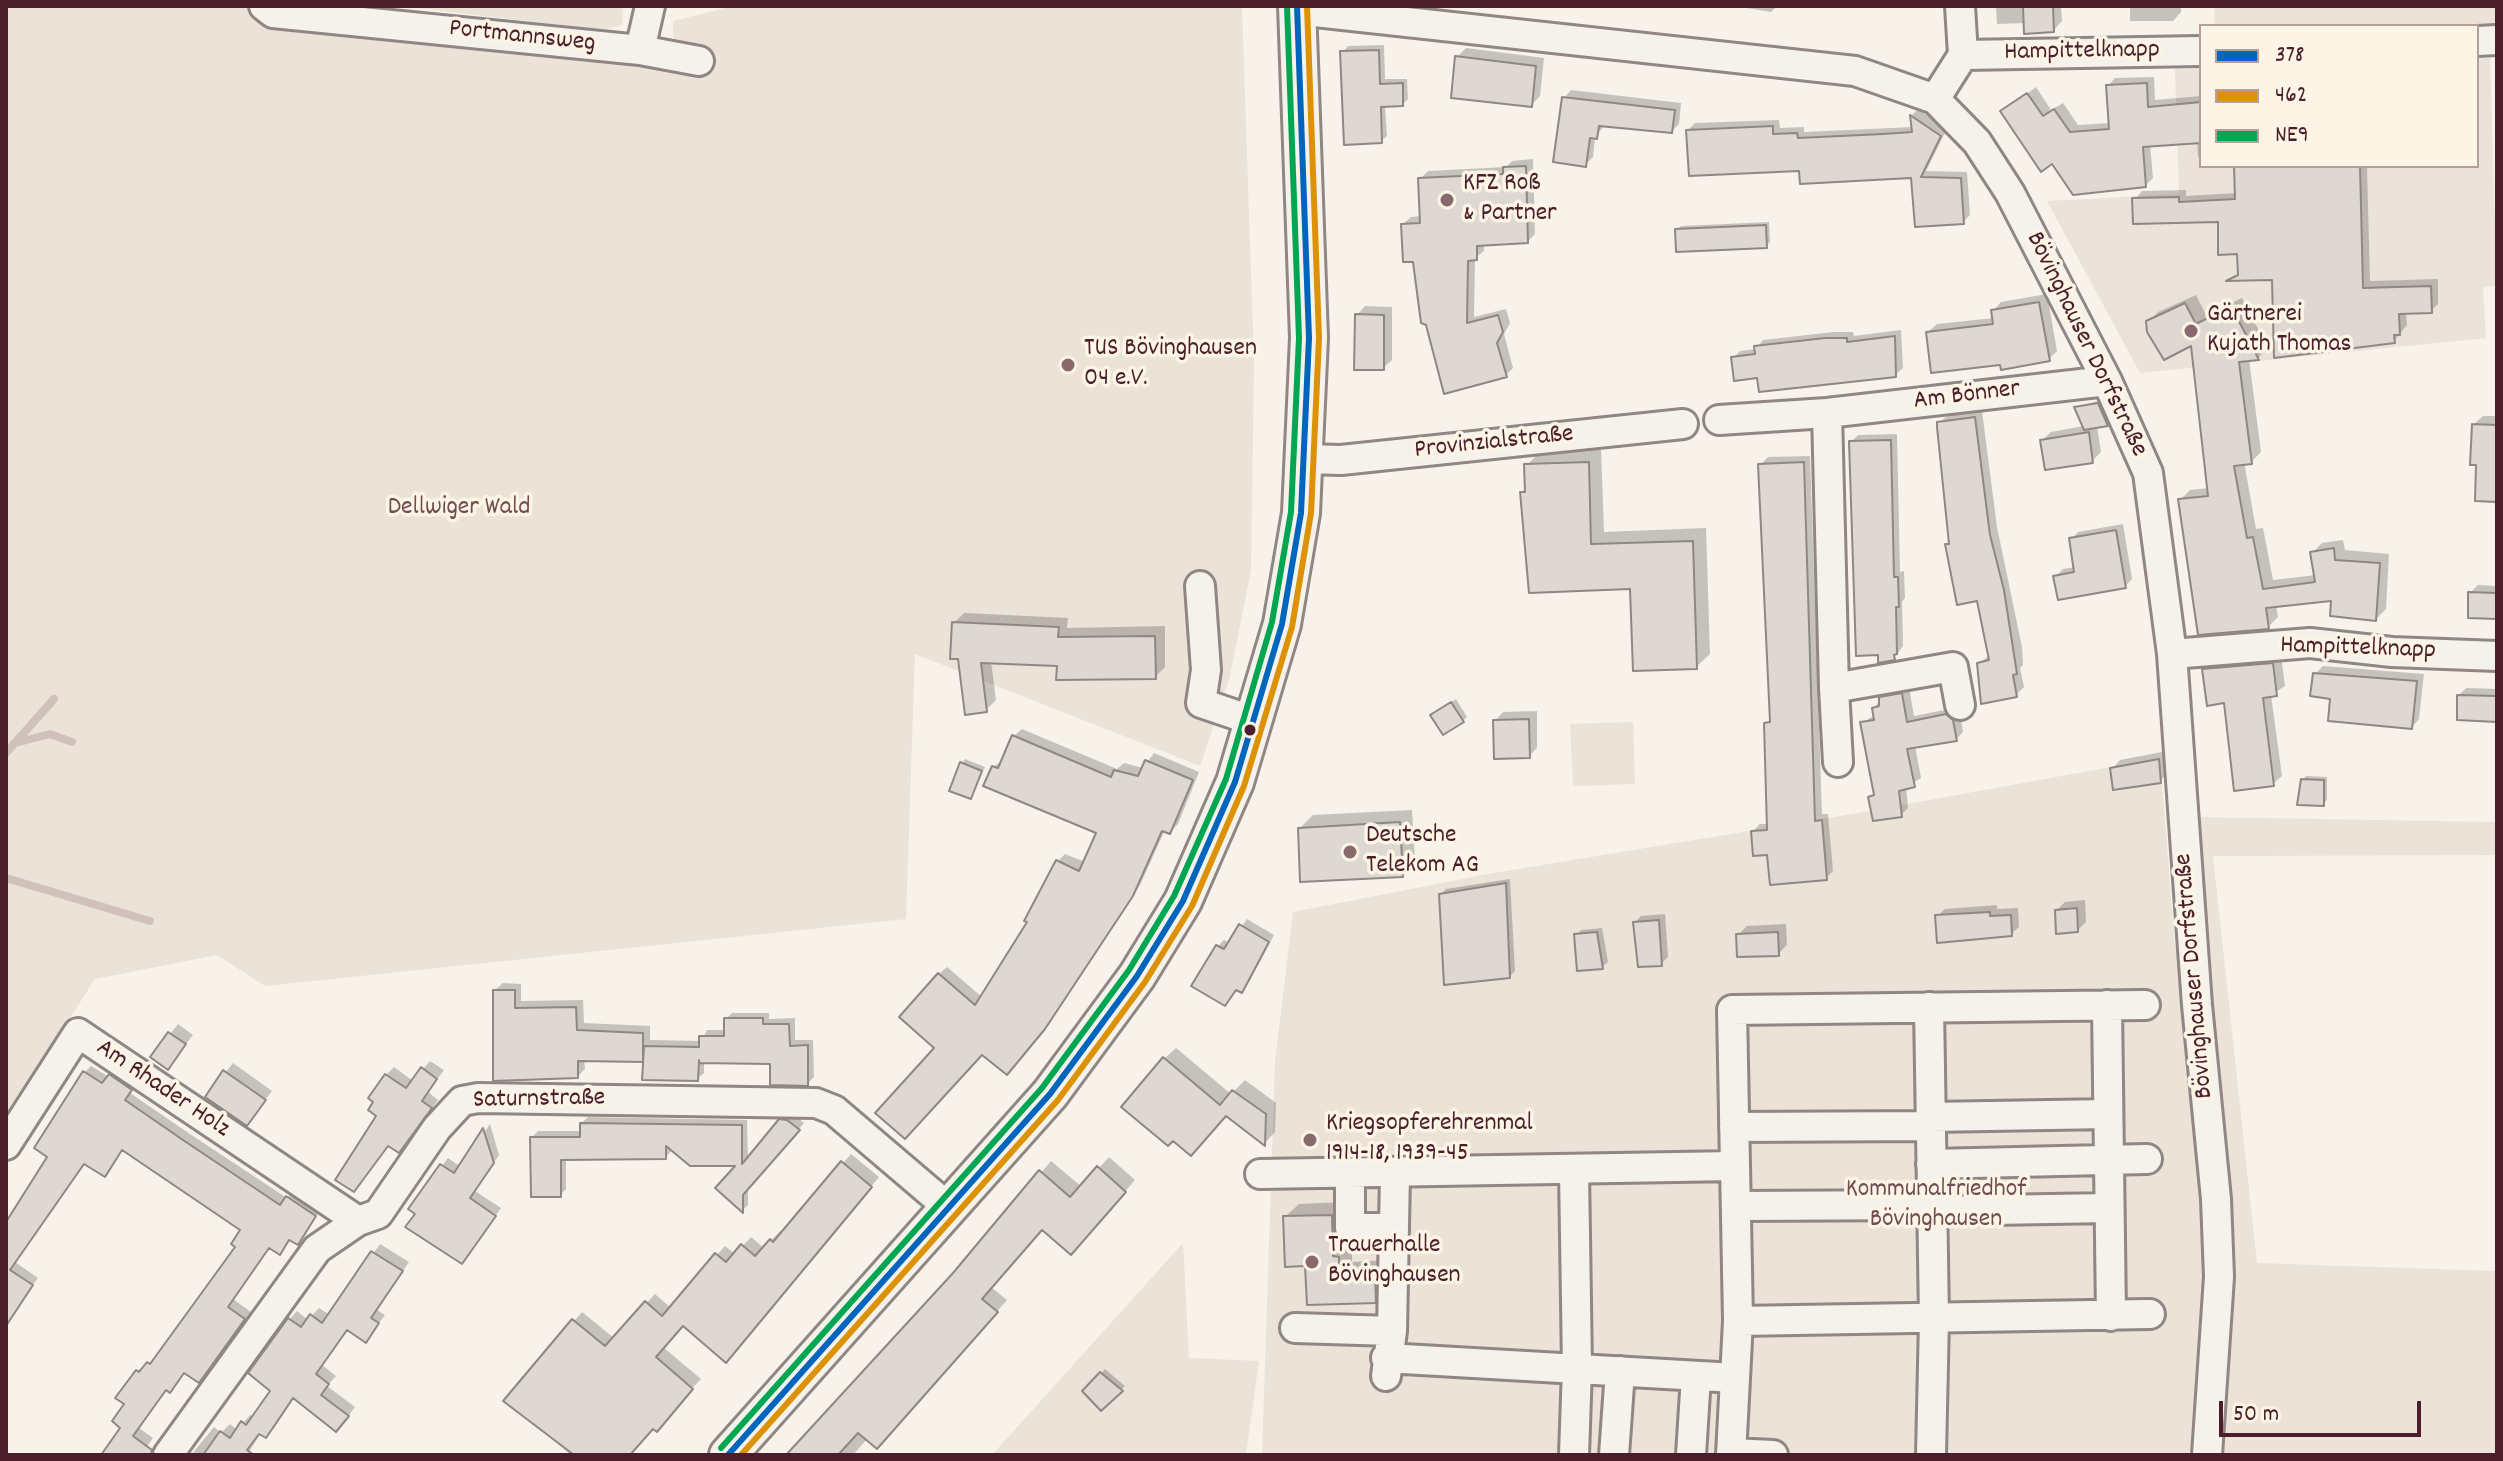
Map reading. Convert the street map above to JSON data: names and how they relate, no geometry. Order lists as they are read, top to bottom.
{
  "streets": {
    "street": [
      "Portmannsweg",
      "Hampittelknapp",
      "Bövinghauser Dorfstraße",
      "Am Bönner",
      "Provinzialstraße",
      "Am Rhader Holz",
      "Saturnstraße"
    ]
  },
  "crossings": [
    ["Hampittelknapp", "Bövinghauser Dorfstraße"],
    ["Bövinghauser Dorfstraße", "Am Bönner"],
    ["Am Rhader Holz", "Saturnstraße"]
  ],
  "parks": ["Dellwiger Wald", "Kommunalfriedhof Bövinghausen"],
  "places": [
    "KFZ Roß & Partner",
    "Gärtnerei Kujath Thomas",
    "TUS Bövinghausen 04 e.V.",
    "Deutsche Telekom AG",
    "Kriegsopferehrenmal 1914-18, 1939-45",
    "Trauerhalle Bövinghausen"
  ],
  "lines": ["transit line 378", "transit line 462", "transit line NE9"],
  "legend": ["378", "462", "NE9"],
  "scale_bar": "50 m"
}
